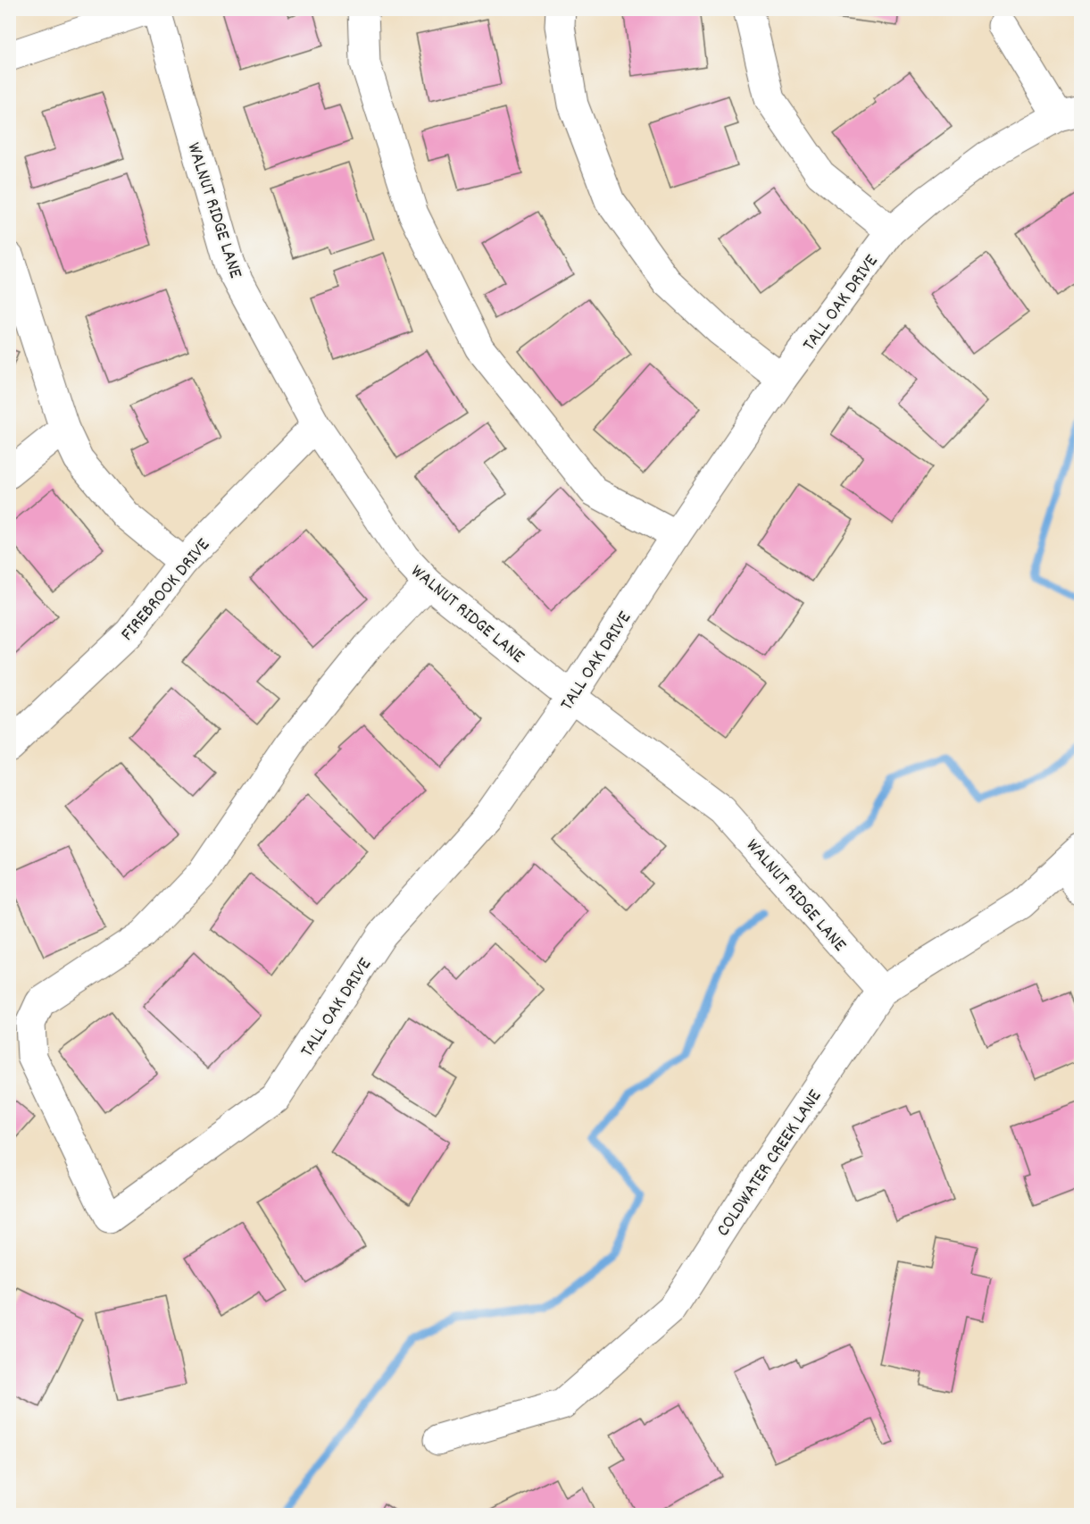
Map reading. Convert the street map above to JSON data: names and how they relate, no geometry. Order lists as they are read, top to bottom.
{
  "streets": {
    "street": [
      "WALNUT RIDGE LANE",
      "TALL OAK DRIVE",
      "FIREBROOK DRIVE",
      "COLDWATER CREEK LANE"
    ]
  },
  "crossings": [
    ["WALNUT RIDGE LANE", "TALL OAK DRIVE"],
    ["WALNUT RIDGE LANE", "FIREBROOK DRIVE"],
    ["WALNUT RIDGE LANE", "COLDWATER CREEK LANE"]
  ]
}
